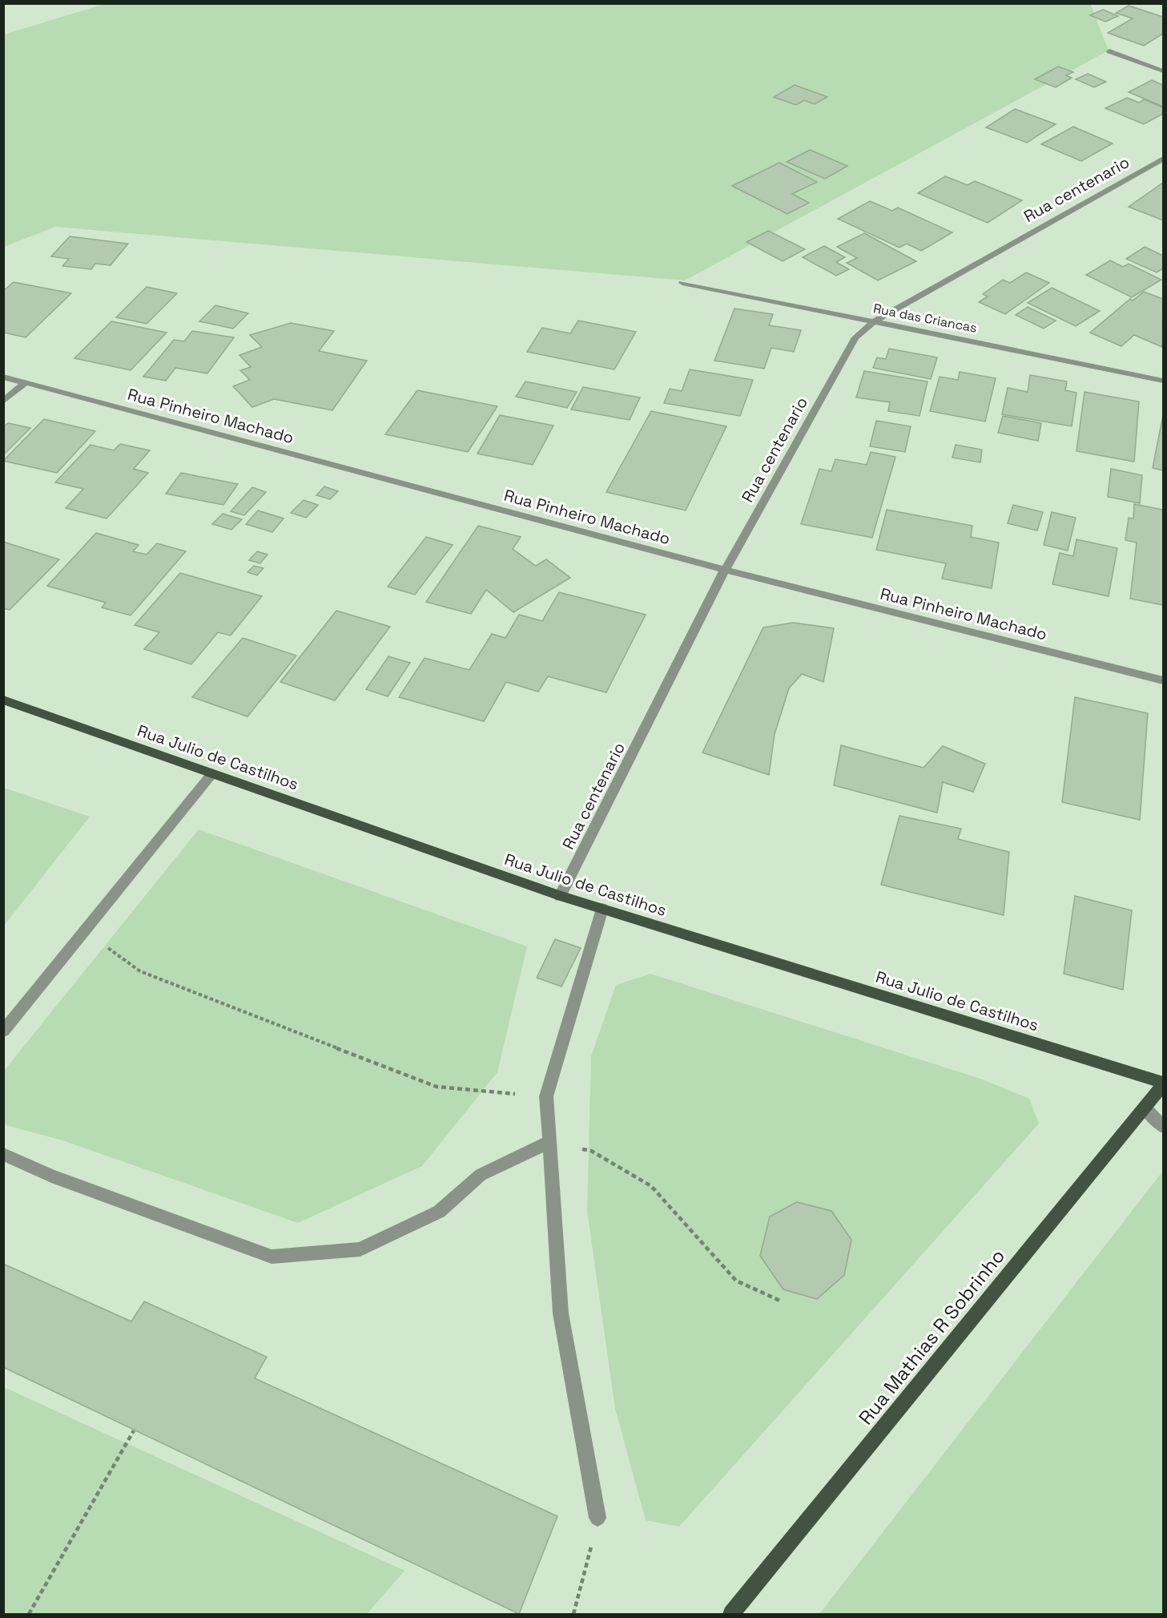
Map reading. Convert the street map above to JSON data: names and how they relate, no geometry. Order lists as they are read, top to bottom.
{
  "streets": {
    "main road": ["Rua Julio de Castilhos", "Rua Mathias R Sobrinho"],
    "street": ["Rua centenario", "Rua das Criancas", "Rua Pinheiro Machado"]
  },
  "crossings": [
    ["Rua centenario", "Rua das Criancas"],
    ["Rua centenario", "Rua Pinheiro Machado"],
    ["Rua centenario", "Rua Julio de Castilhos"],
    ["Rua Julio de Castilhos", "Rua Mathias R Sobrinho"]
  ]
}
